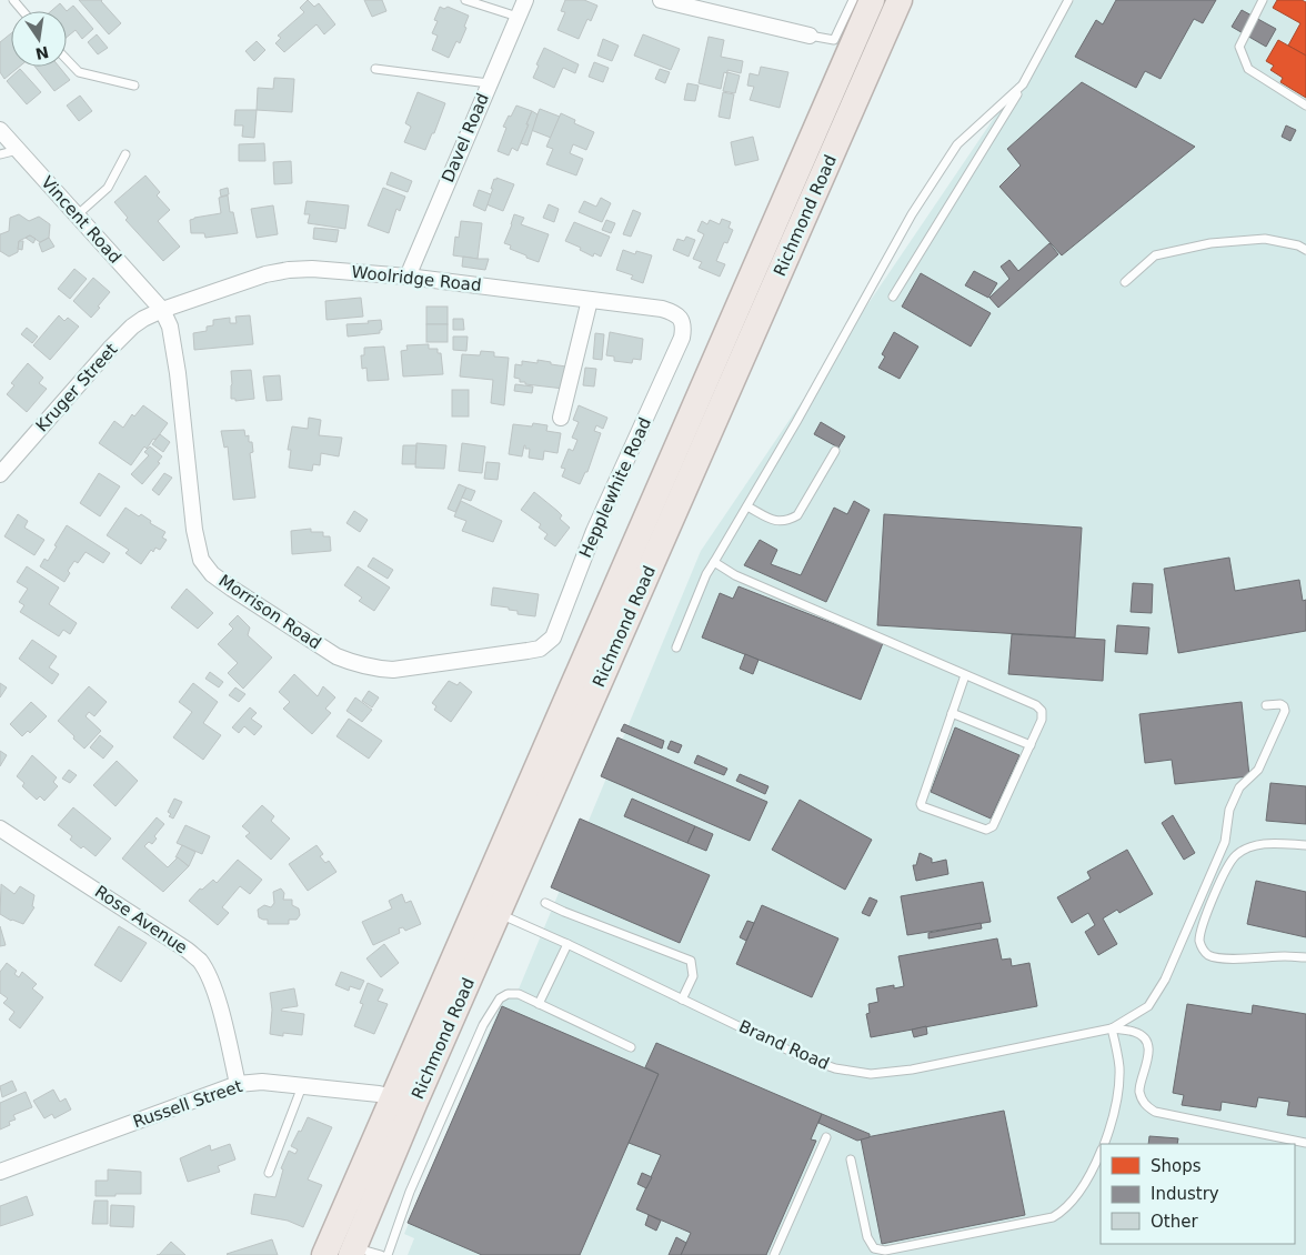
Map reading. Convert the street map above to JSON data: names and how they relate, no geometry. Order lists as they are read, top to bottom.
{
  "streets": {
    "highway": ["Richmond Road"],
    "street": [
      "Davel Road",
      "Vincent Road",
      "Woolridge Road",
      "Kruger Street",
      "Hepplewhite Road",
      "Morrison Road",
      "Rose Avenue",
      "Russell Street"
    ],
    "lane": ["Brand Road"]
  },
  "crossings": [
    ["Davel Road", "Woolridge Road"],
    ["Richmond Road", "Brand Road"],
    ["Richmond Road", "Russell Street"],
    ["Vincent Road", "Woolridge Road"],
    ["Vincent Road", "Kruger Street"],
    ["Vincent Road", "Morrison Road"],
    ["Woolridge Road", "Kruger Street"],
    ["Woolridge Road", "Hepplewhite Road"],
    ["Woolridge Road", "Morrison Road"],
    ["Kruger Street", "Morrison Road"],
    ["Hepplewhite Road", "Morrison Road"],
    ["Rose Avenue", "Russell Street"]
  ],
  "legend": ["Shops", "Industry", "Other"],
  "north": "bottom"
}
